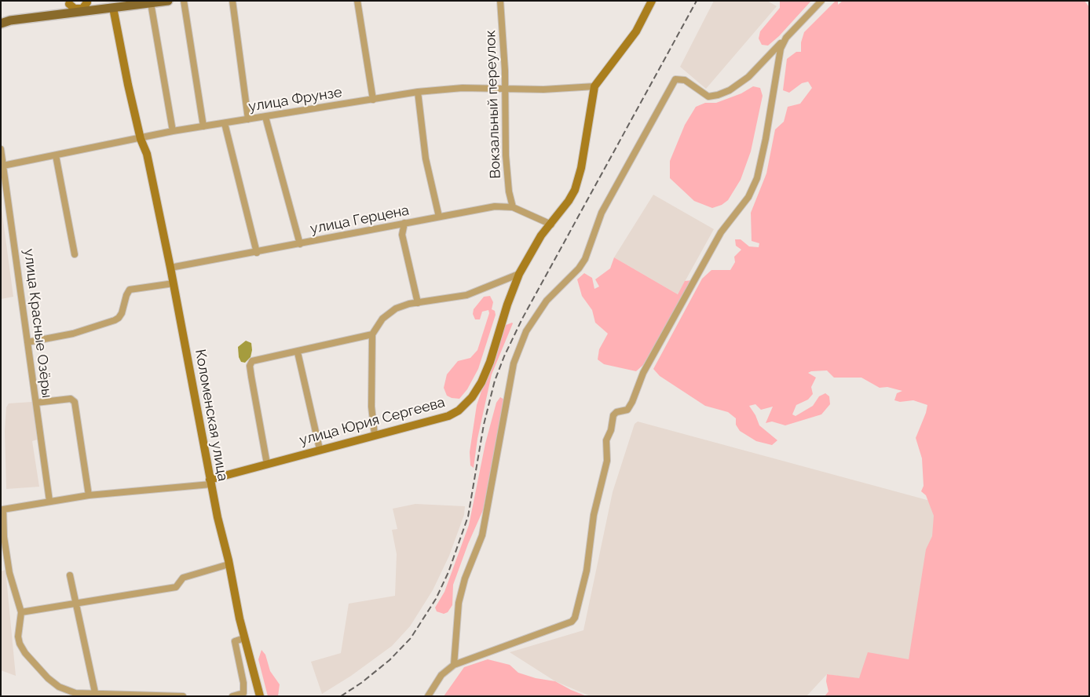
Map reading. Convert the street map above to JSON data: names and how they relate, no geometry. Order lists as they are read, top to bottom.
{
  "streets": {
    "main road": ["Коломенская улица", "улица Юрия Сергеева"],
    "street": [
      "улица Фрунзе",
      "Вокзальный переулок",
      "улица Герцена",
      "улица Красные Озёры"
    ]
  },
  "crossings": [
    ["улица Фрунзе", "Вокзальный переулок"],
    ["улица Фрунзе", "улица Красные Озёры"],
    ["улица Фрунзе", "Коломенская улица"],
    ["улица Фрунзе", "улица Юрия Сергеева"],
    ["Вокзальный переулок", "улица Герцена"],
    ["улица Герцена", "Коломенская улица"],
    ["улица Герцена", "улица Юрия Сергеева"],
    ["улица Красные Озёры", "улица Юрия Сергеева"],
    ["Коломенская улица", "улица Юрия Сергеева"]
  ]
}
